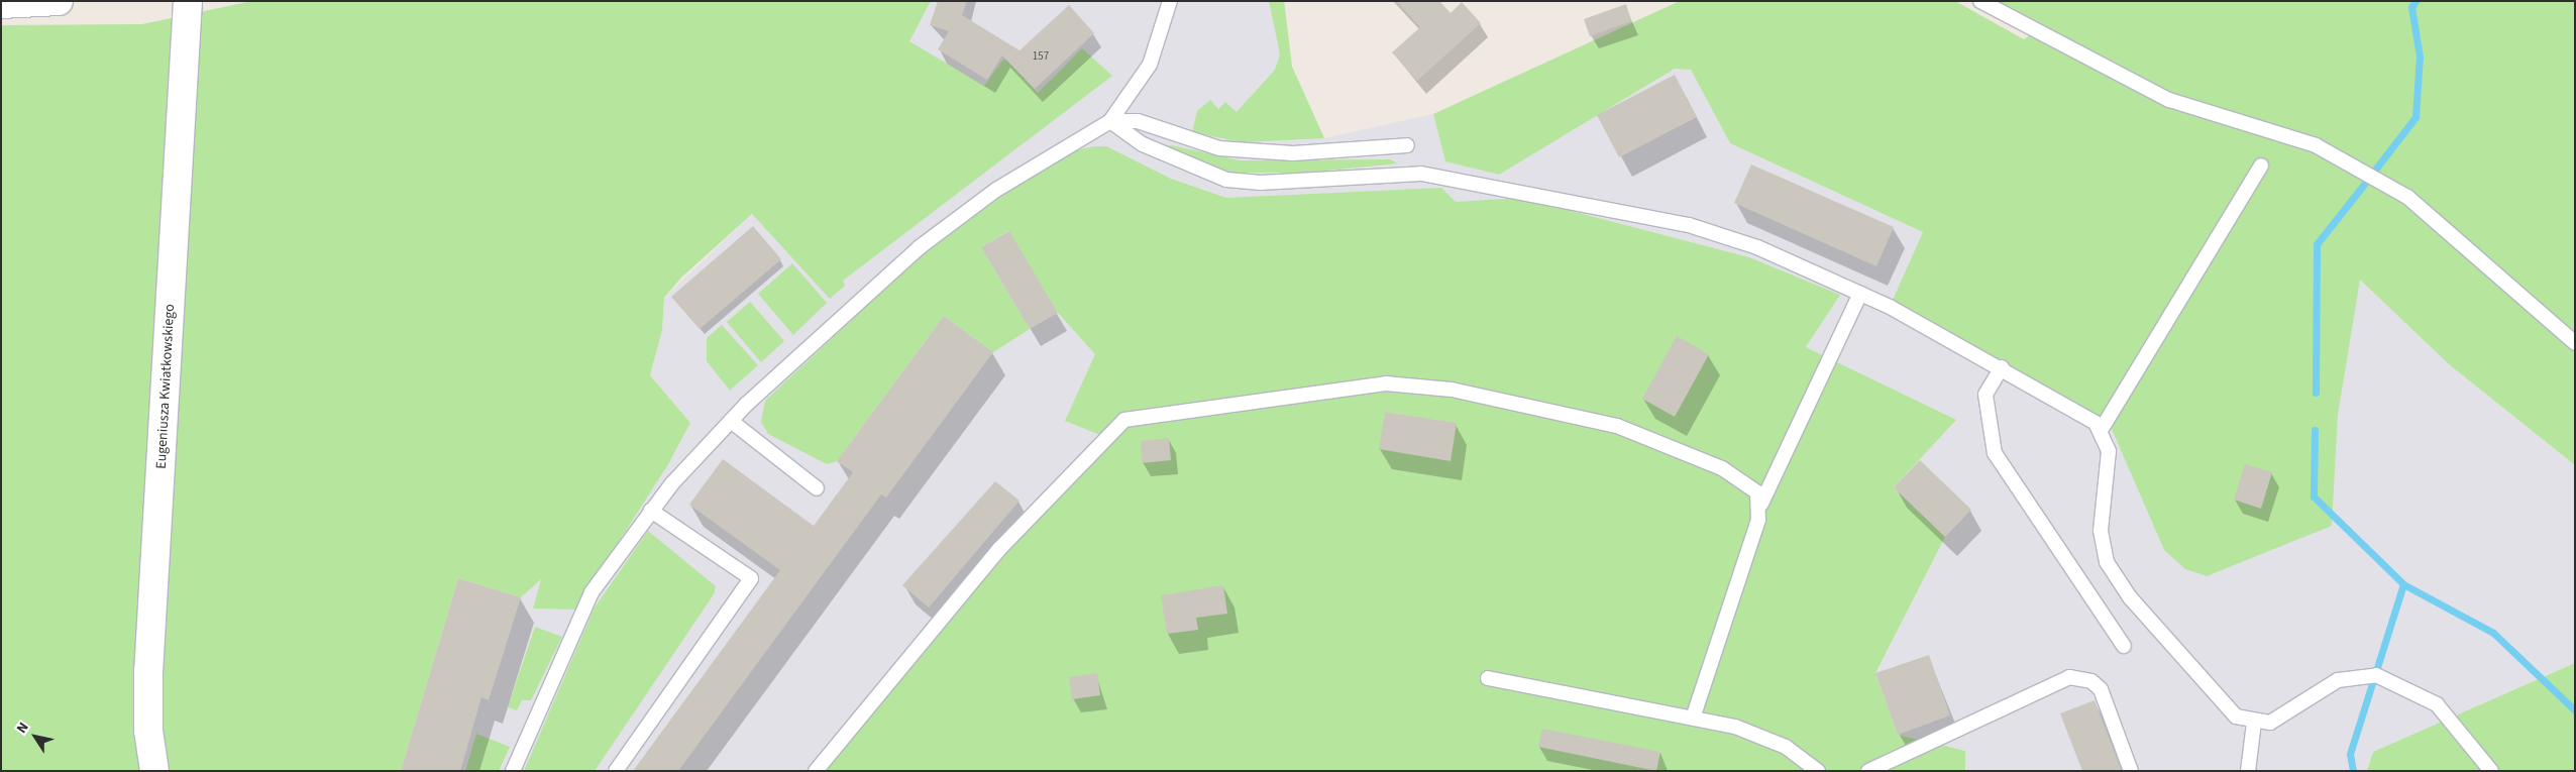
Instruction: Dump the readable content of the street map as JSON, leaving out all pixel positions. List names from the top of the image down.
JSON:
{
  "streets": {
    "street": ["Eugeniusza Kwiatkowskiego"]
  },
  "house_numbers": ["157"],
  "north": "top left"
}
